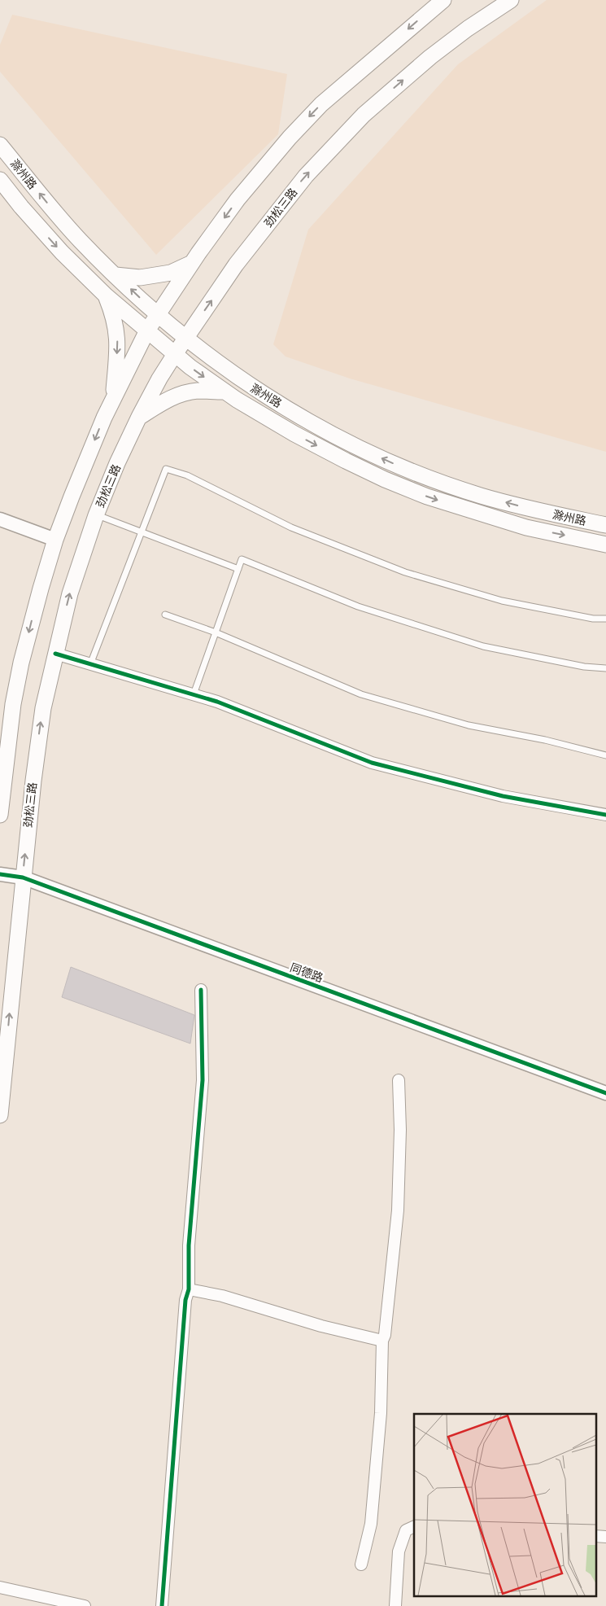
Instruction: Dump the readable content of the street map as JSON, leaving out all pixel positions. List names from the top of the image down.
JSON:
{
  "streets": {
    "main road": ["滁州路", "劲松三路"],
    "street": ["同德路"]
  },
  "crossings": [
    ["滁州路", "劲松三路"],
    ["劲松三路", "同德路"]
  ]
}
